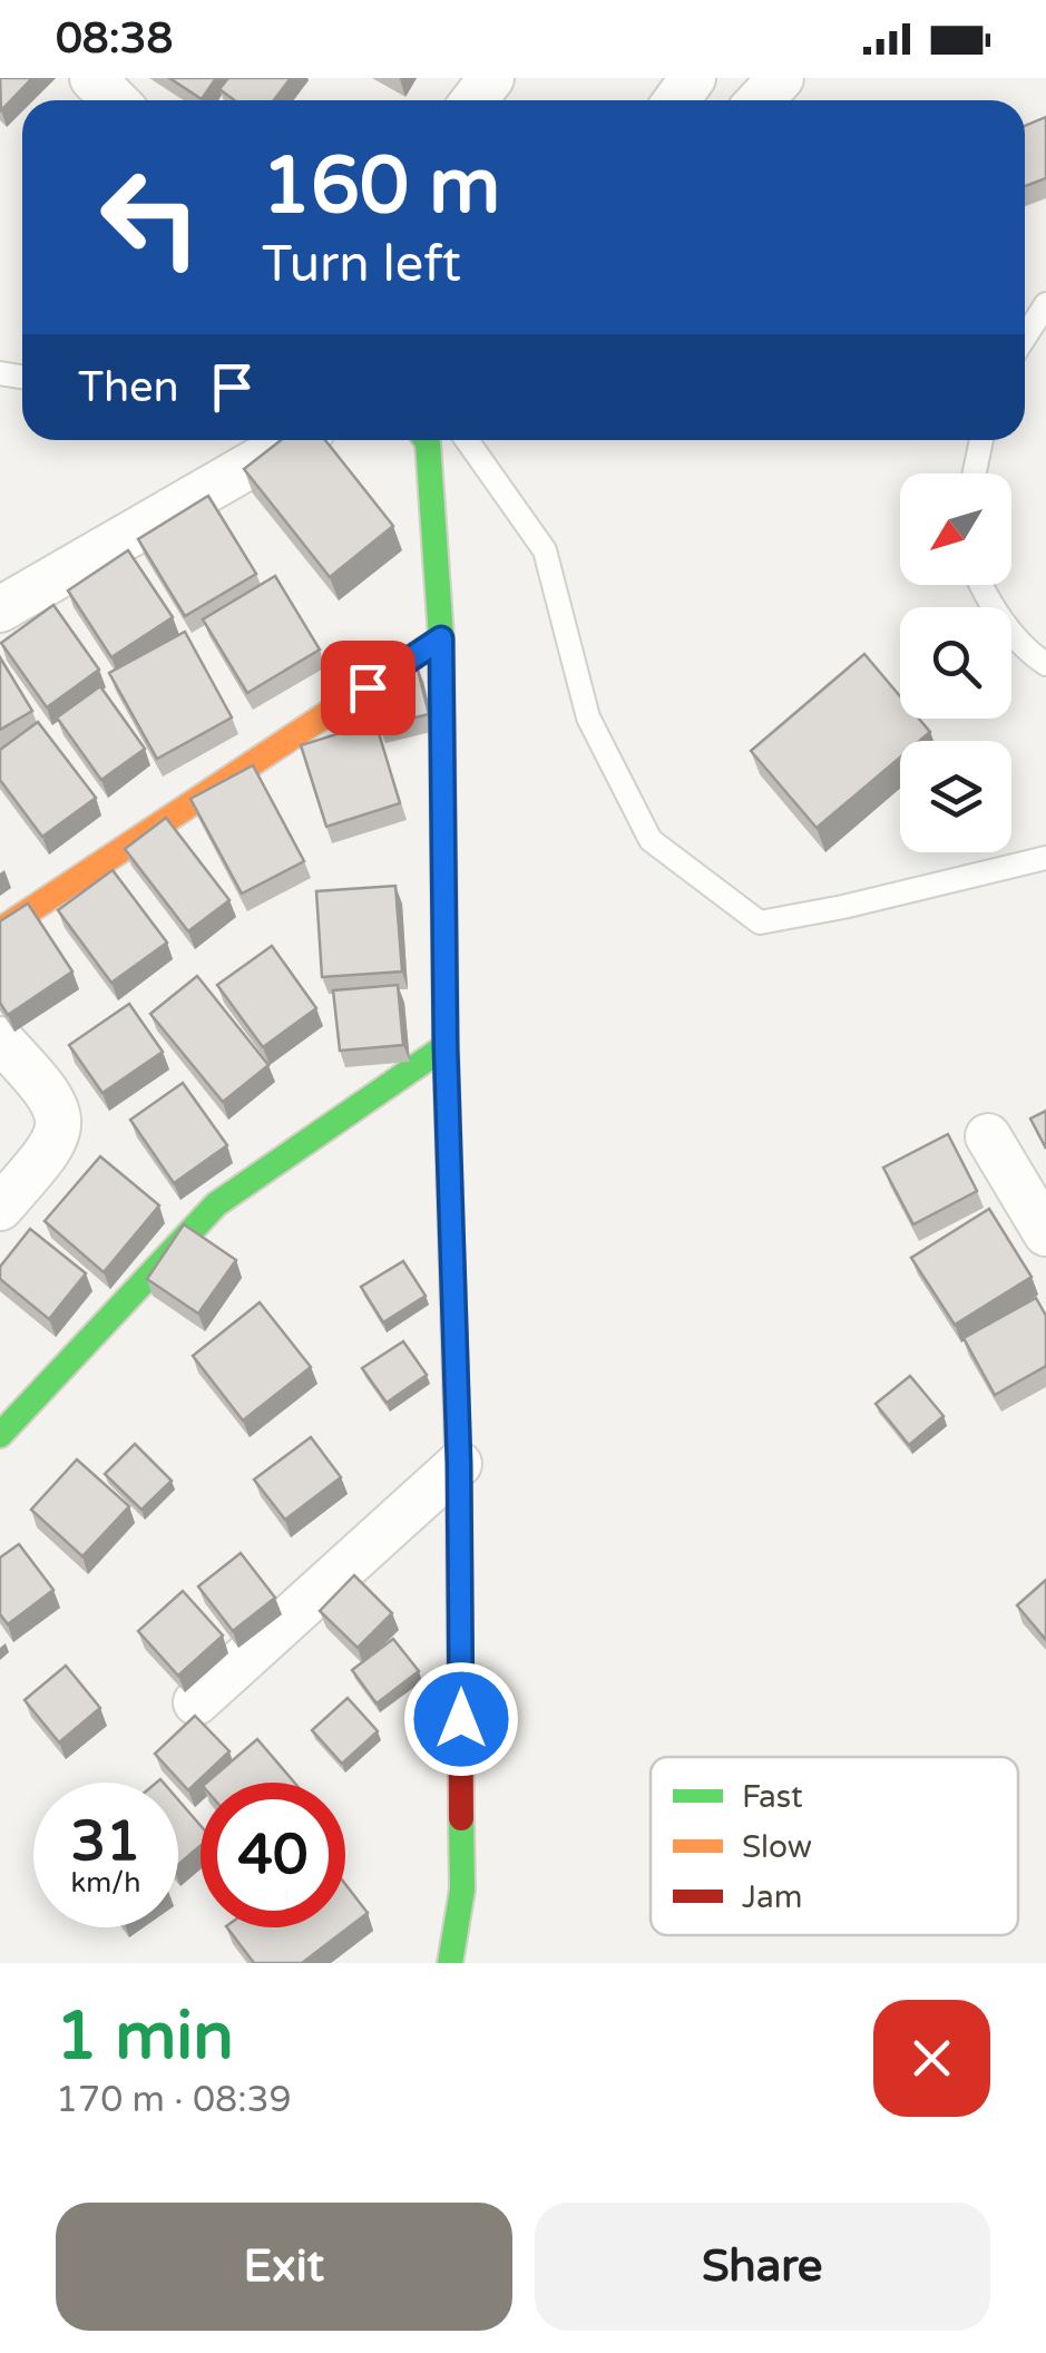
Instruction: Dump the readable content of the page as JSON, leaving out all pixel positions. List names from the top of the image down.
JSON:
{
  "legend": ["Fast", "Slow", "Jam"],
  "north": "bottom left",
  "page": {
    "status": "08:38",
    "turn": ["160 m", "Turn left"],
    "then": "Then",
    "speed": "31 km/h",
    "limit": "40",
    "heading": ["1 min", "170 m · 08:39"],
    "buttons": ["Exit", "Share"]
  }
}
